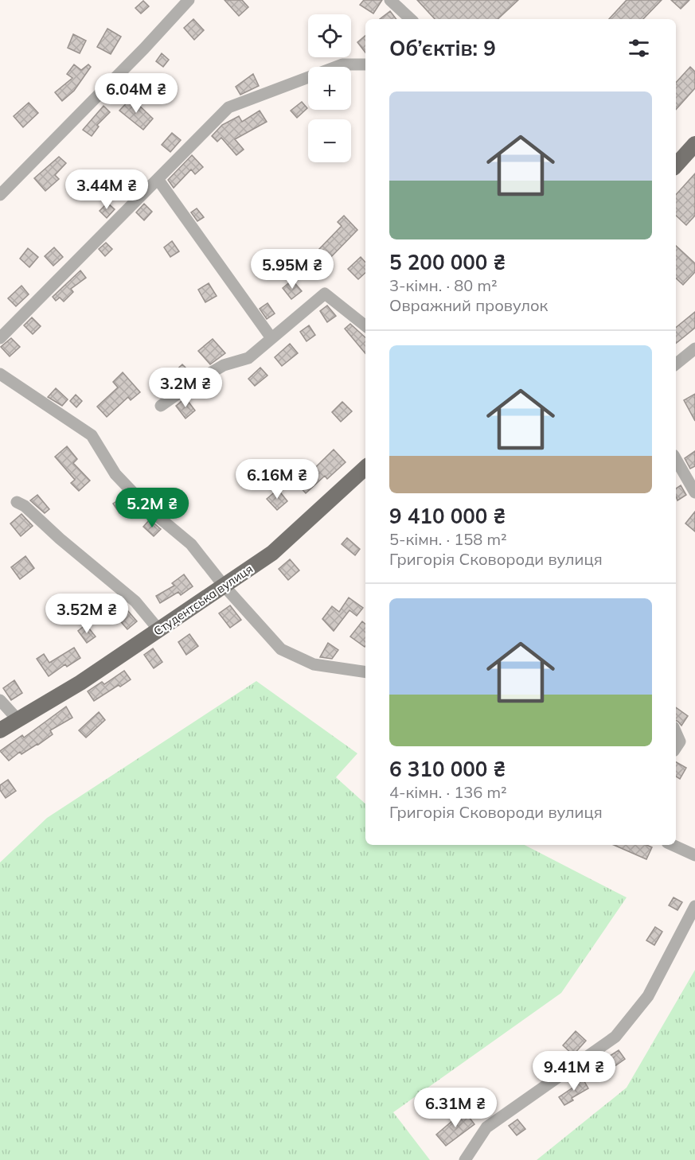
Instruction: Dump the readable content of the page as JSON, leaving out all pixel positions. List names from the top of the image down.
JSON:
{
  "streets": {
    "main road": ["Студентська вулиця"]
  },
  "page": {
    "map_buttons": ["+", "−"],
    "heading": "Об’єктів: 9",
    "price": [
      "6.04M ₴",
      "3.44M ₴",
      "5.95M ₴",
      "3.2M ₴",
      "6.16M ₴",
      "5.2M ₴",
      "3.52M ₴",
      "9.41M ₴",
      "6.31M ₴"
    ],
    "list": [
      {
        "name": "5 200 000 ₴",
        "note": "3-кімн. · 80 m² · Овражний провулок"
      },
      {
        "name": "9 410 000 ₴",
        "note": "5-кімн. · 158 m² · Григорія Сковороди вулиця"
      },
      {
        "name": "6 310 000 ₴",
        "note": "4-кімн. · 136 m² · Григорія Сковороди вулиця"
      }
    ]
  }
}
